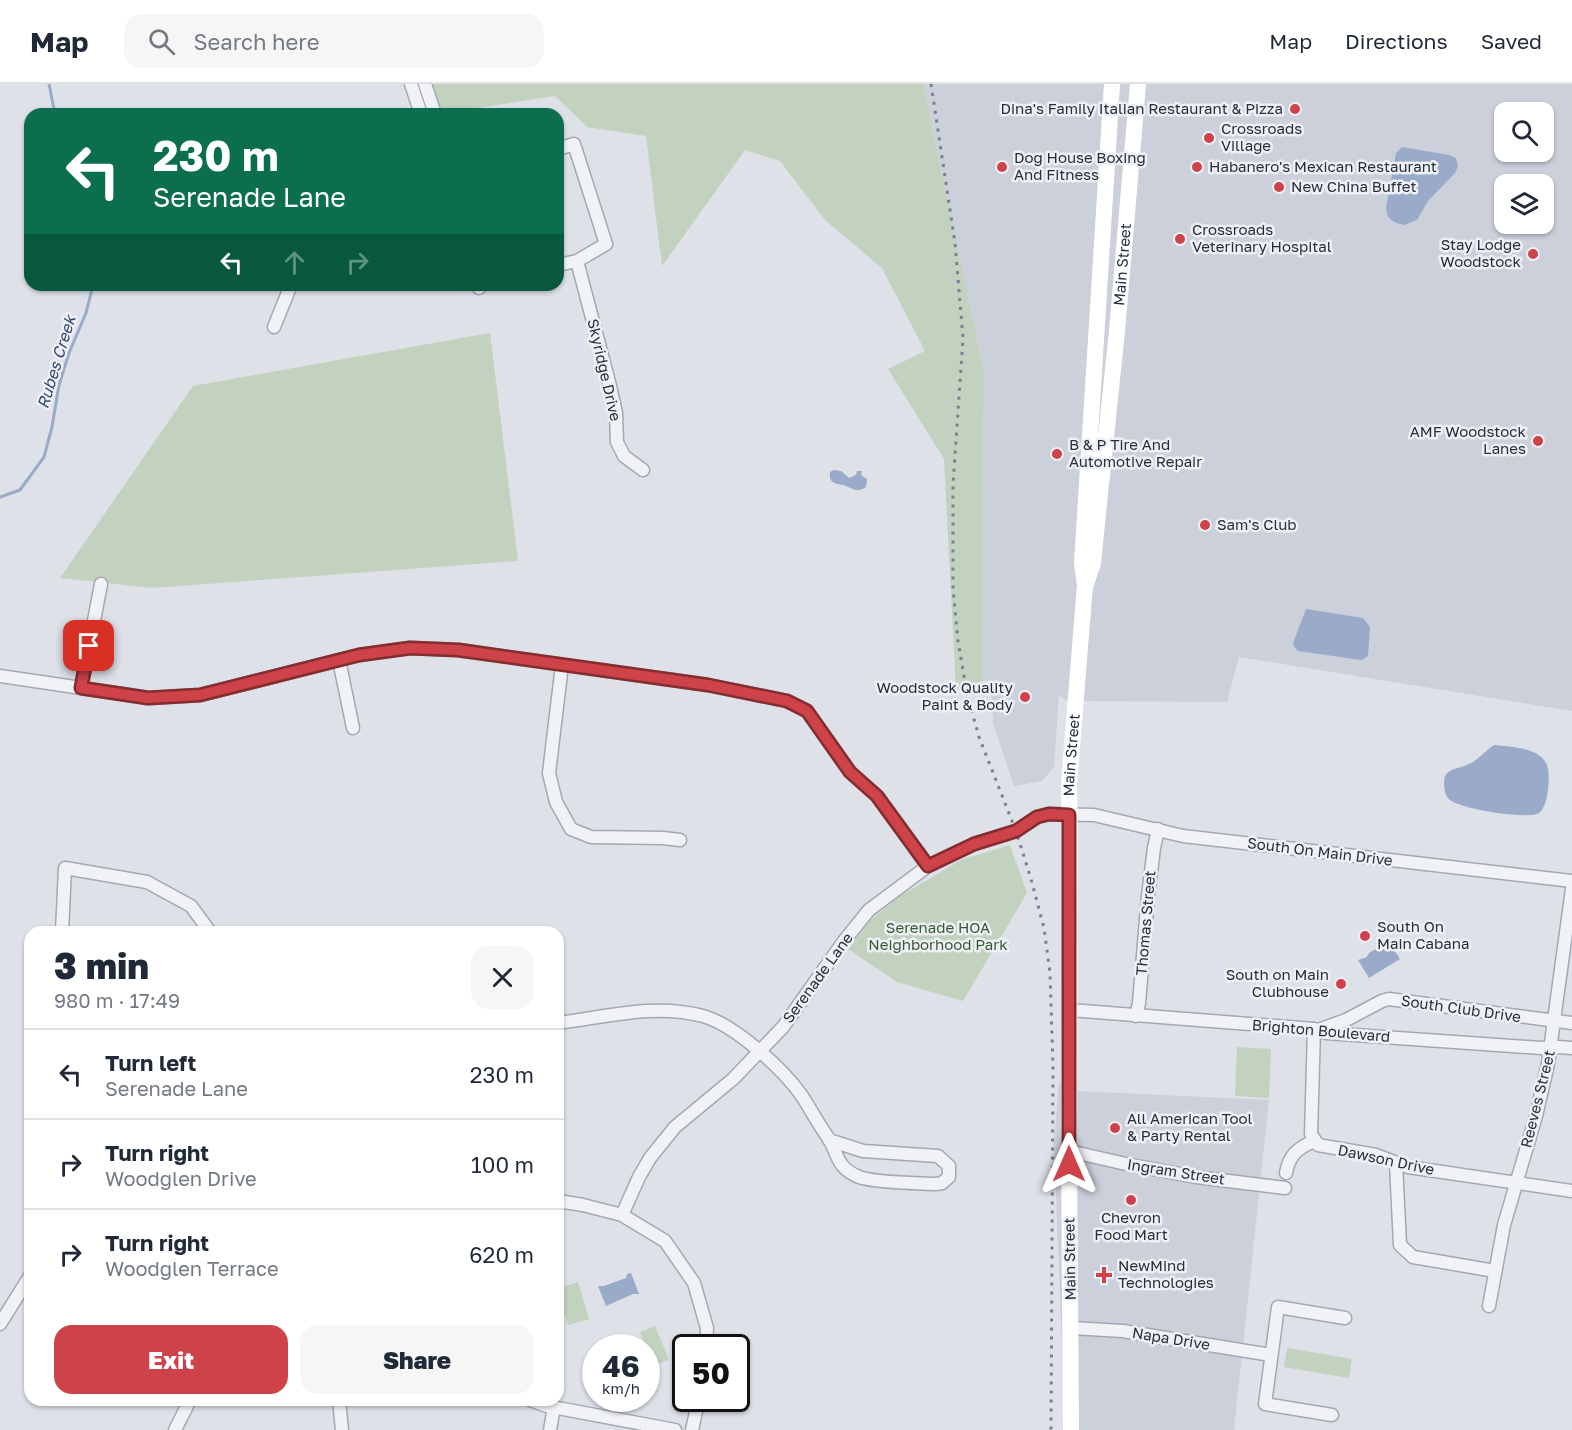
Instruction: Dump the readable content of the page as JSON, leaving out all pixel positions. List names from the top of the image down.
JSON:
{
  "streets": {
    "main road": ["Main Street"],
    "street": [
      "Skyridge Drive",
      "South On Main Drive",
      "Thomas Street",
      "Serenade Lane",
      "South Club Drive",
      "Brighton Boulevard",
      "Reeves Street",
      "Dawson Drive",
      "Ingram Street",
      "Napa Drive"
    ]
  },
  "crossings": [
    ["Main Street", "South On Main Drive"],
    ["Main Street", "Serenade Lane"],
    ["Main Street", "Brighton Boulevard"],
    ["Main Street", "Ingram Street"],
    ["Main Street", "Napa Drive"],
    ["South On Main Drive", "Thomas Street"],
    ["South On Main Drive", "Serenade Lane"],
    ["Thomas Street", "Brighton Boulevard"],
    ["South Club Drive", "Brighton Boulevard"],
    ["South Club Drive", "Reeves Street"],
    ["Brighton Boulevard", "Reeves Street"],
    ["Reeves Street", "Dawson Drive"]
  ],
  "water": ["Rubes Creek"],
  "parks": ["Serenade HOA Neighborhood Park"],
  "places": {
    "other": [
      "Dina's Family Italian Restaurant & Pizza",
      "Crossroads Village",
      "Dog House Boxing And Fitness",
      "Habanero's Mexican Restaurant",
      "New China Buffet",
      "Crossroads Veterinary Hospital",
      "Stay Lodge Woodstock",
      "AMF Woodstock Lanes",
      "B & P Tire And Automotive Repair",
      "Sam's Club",
      "Woodstock Quality Paint & Body",
      "South On Main Cabana",
      "South on Main Clubhouse",
      "All American Tool & Party Rental",
      "Chevron Food Mart"
    ],
    "health": ["NewMind Technologies"]
  },
  "page": {
    "header": "Map",
    "search": "Search here",
    "nav": ["Map", "Directions", "Saved"],
    "turn": ["230 m", "Serenade Lane"],
    "heading": ["3 min", "980 m · 17:49"],
    "list": [
      {
        "name": "Turn left",
        "note": "Serenade Lane",
        "value": "230 m"
      },
      {
        "name": "Turn right",
        "note": "Woodglen Drive",
        "value": "100 m"
      },
      {
        "name": "Turn right",
        "note": "Woodglen Terrace",
        "value": "620 m"
      }
    ],
    "buttons": ["Exit", "Share"],
    "speed": "46 km/h",
    "limit": "50"
  }
}
